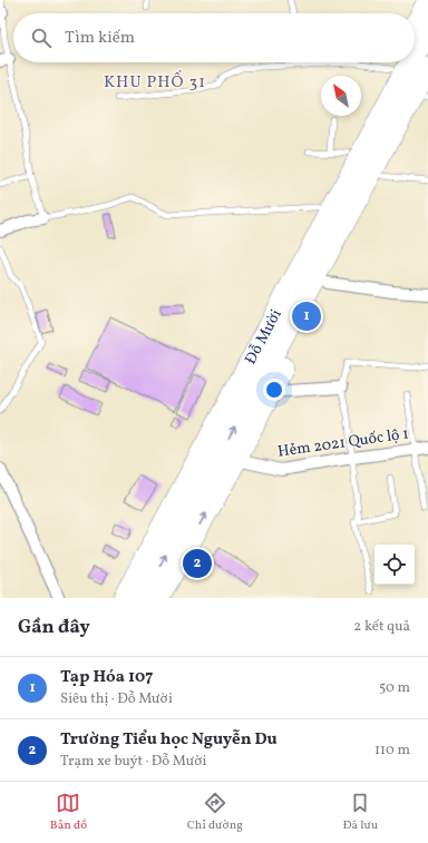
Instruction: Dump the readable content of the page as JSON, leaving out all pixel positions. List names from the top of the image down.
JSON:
{
  "streets": {
    "highway": ["Đỗ Mười"],
    "street": ["Hẻm 2021 Quốc lộ 1"]
  },
  "crossings": [
    ["Đỗ Mười", "Hẻm 2021 Quốc lộ 1"]
  ],
  "districts": ["KHU PHỐ 31"],
  "north": "top left",
  "page": {
    "search": "Tìm kiếm",
    "pins": ["1", "2"],
    "heading": ["Gần đây", "2 kết quả"],
    "list": [
      {
        "mark": "1",
        "name": "Tạp Hóa 107",
        "note": "Siêu thị · Đỗ Mười",
        "value": "50 m"
      },
      {
        "mark": "2",
        "name": "Trường Tiểu học Nguyễn Du",
        "note": "Trạm xe buýt · Đỗ Mười",
        "value": "110 m"
      }
    ],
    "nav": ["Bản đồ", "Chỉ đường", "Đã lưu"]
  }
}
